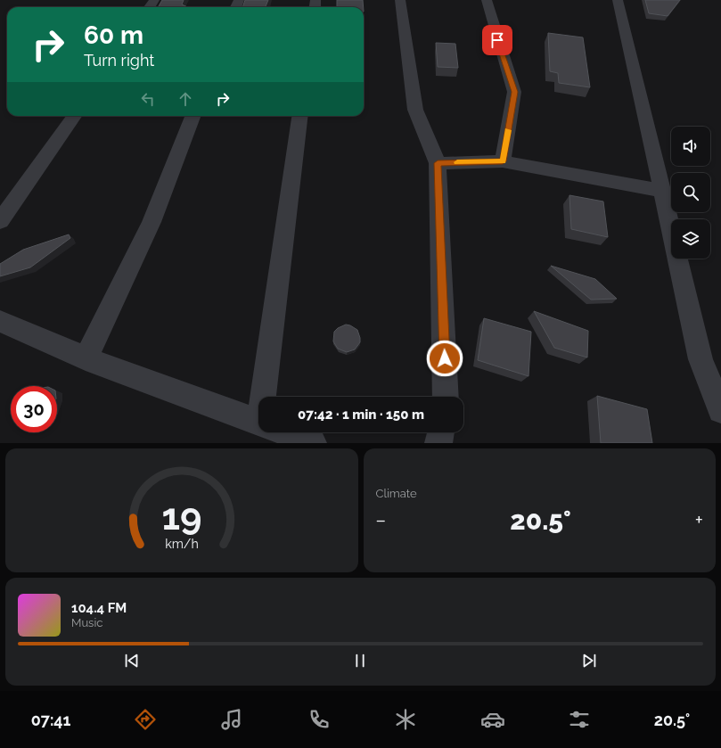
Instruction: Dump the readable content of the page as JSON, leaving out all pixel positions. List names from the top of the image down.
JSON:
{
  "page": {
    "turn": ["60 m", "Turn right"],
    "limit": "30",
    "trip": "07:42 · 1 min · 150 m",
    "tile": "Climate",
    "heat": ["−", "20.5°", "+"],
    "song": ["104.4 FM", "Music"],
    "tabs": ["07:41", "20.5°"],
    "gauge": ["19", "km/h"]
  }
}
